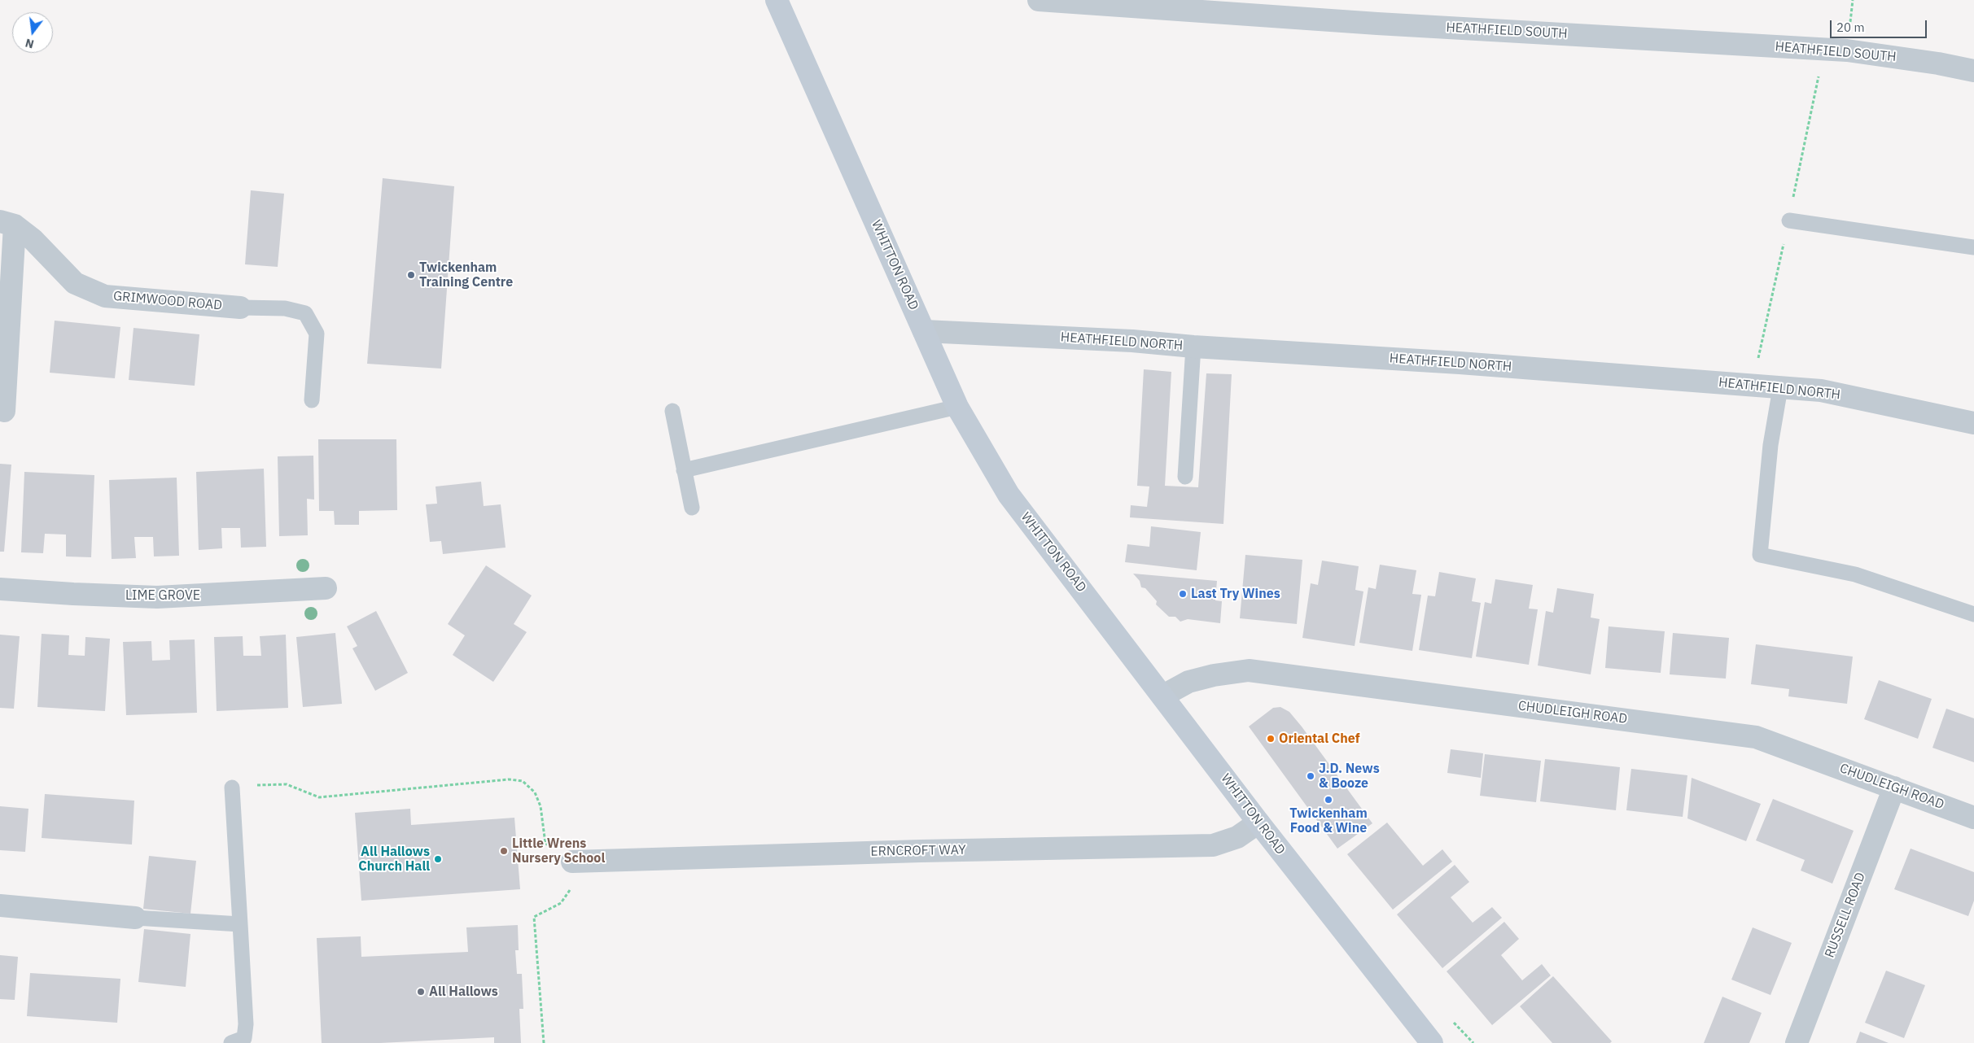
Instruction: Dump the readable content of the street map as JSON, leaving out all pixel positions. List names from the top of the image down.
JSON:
{
  "streets": {
    "main road": ["WHITTON ROAD"],
    "street": [
      "HEATHFIELD SOUTH",
      "GRIMWOOD ROAD",
      "HEATHFIELD NORTH",
      "LIME GROVE",
      "CHUDLEIGH ROAD",
      "ERNCROFT WAY",
      "RUSSELL ROAD"
    ]
  },
  "crossings": [
    ["WHITTON ROAD", "HEATHFIELD NORTH"],
    ["WHITTON ROAD", "CHUDLEIGH ROAD"],
    ["WHITTON ROAD", "ERNCROFT WAY"],
    ["CHUDLEIGH ROAD", "RUSSELL ROAD"]
  ],
  "places": [
    "Twickenham Training Centre",
    "Last Try Wines",
    "Oriental Chef",
    "J.D. News & Booze",
    "Twickenham Food & Wine",
    "Little Wrens Nursery School",
    "All Hallows Church Hall",
    "All Hallows"
  ],
  "scale_bar": "20 m",
  "north": "bottom"
}
